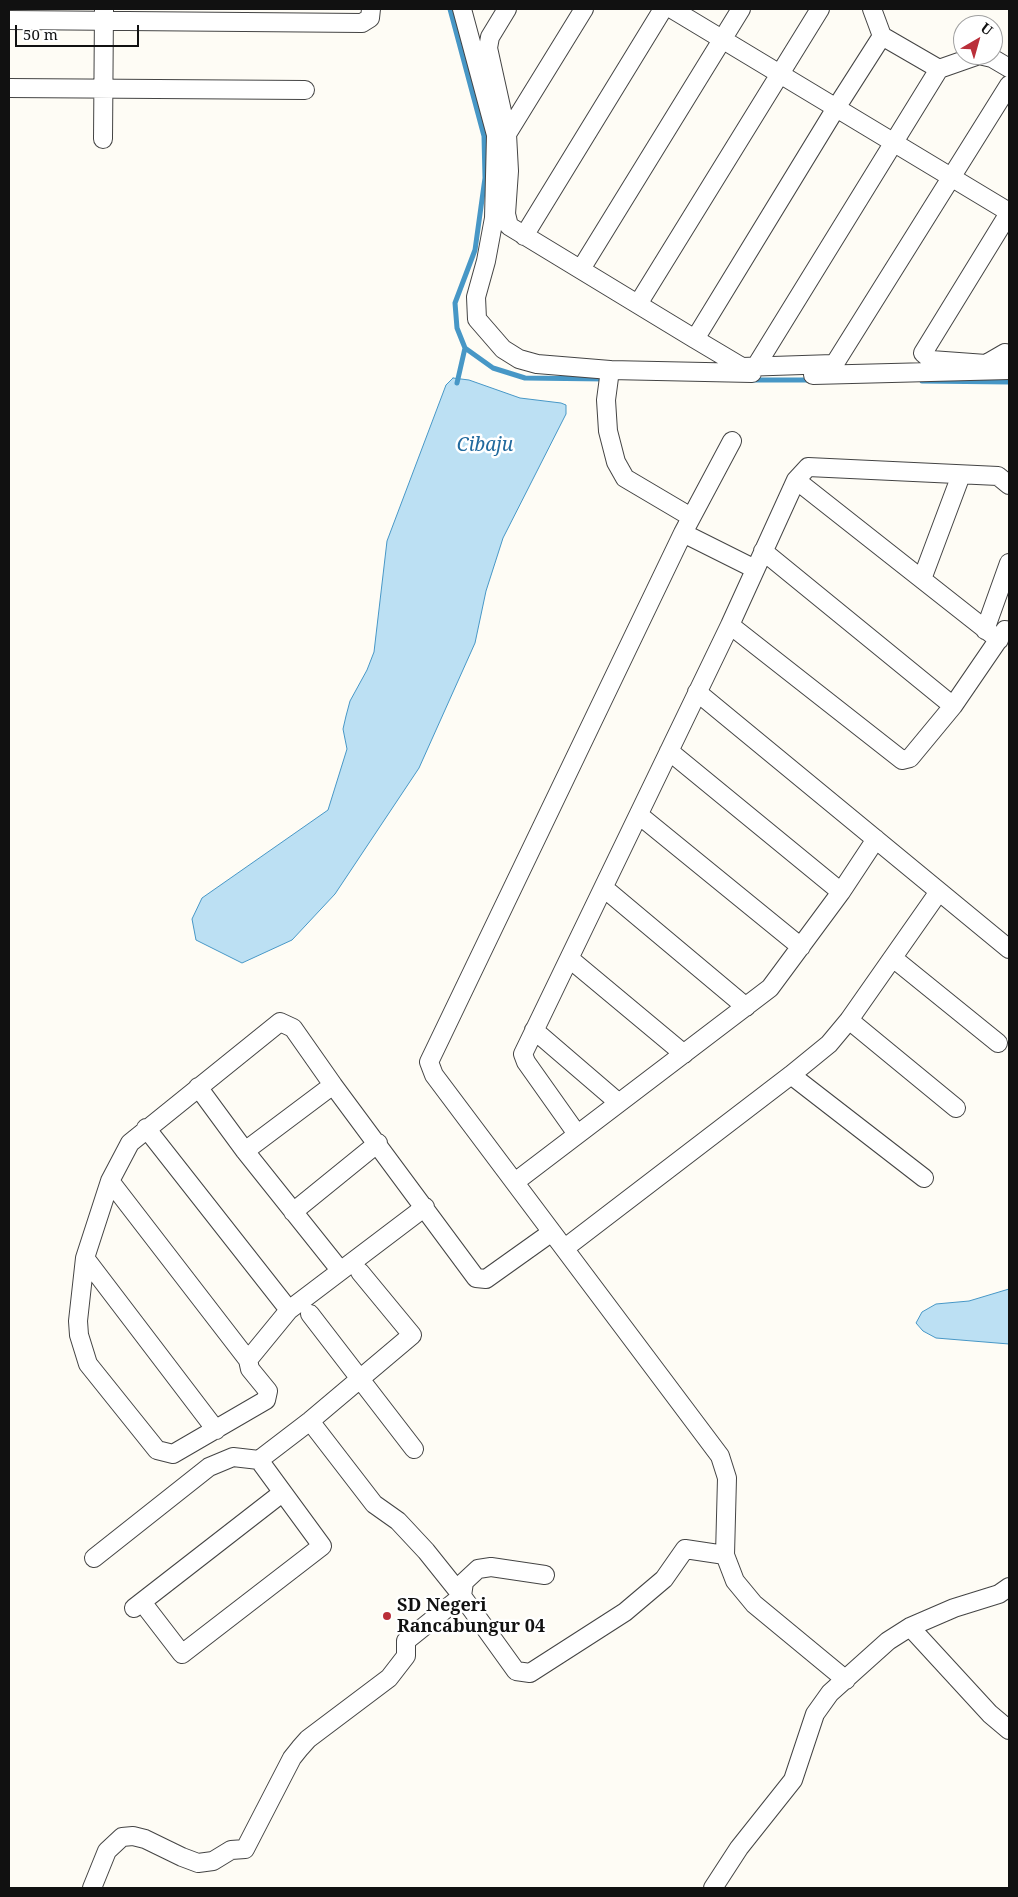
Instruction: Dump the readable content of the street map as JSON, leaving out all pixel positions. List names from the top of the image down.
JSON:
{
  "water": ["Cibaju"],
  "places": ["SD Negeri Rancabungur 04"],
  "scale_bar": "50 m",
  "north": "top right"
}
